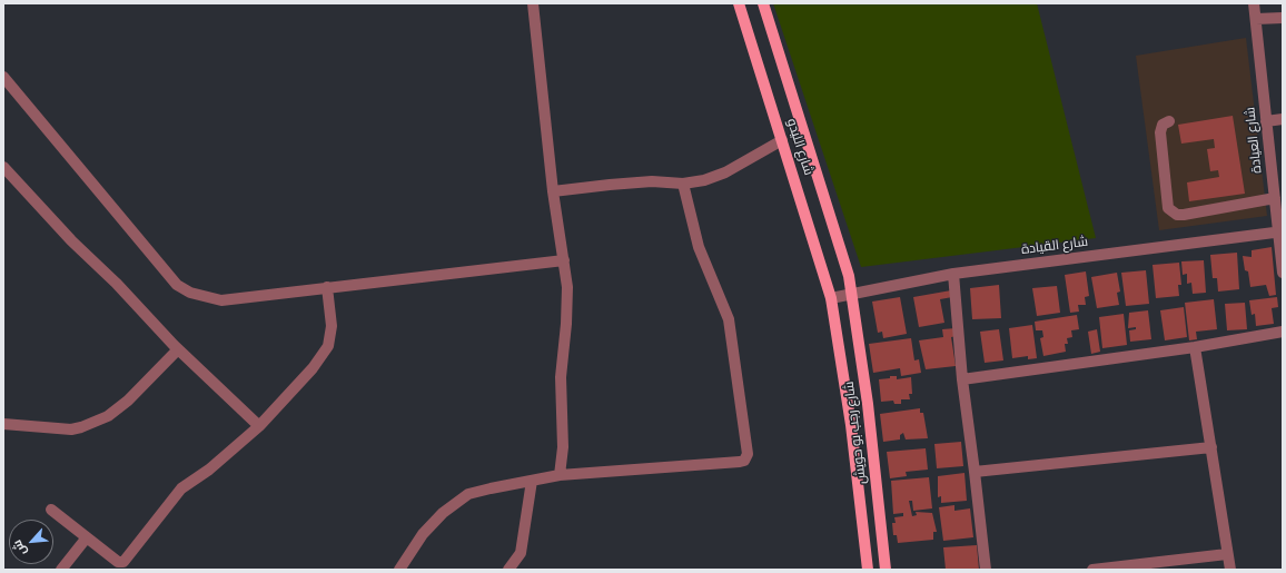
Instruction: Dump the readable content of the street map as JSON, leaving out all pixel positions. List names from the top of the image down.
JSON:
{
  "streets": {
    "main road": ["شارع الليدو", "شارع رجب بو حويش"],
    "street": ["شارع العيادة", "شارع القيادة"]
  },
  "crossings": [
    ["شارع العيادة", "شارع القيادة"],
    ["شارع الليدو", "شارع القيادة"],
    ["شارع الليدو", "شارع رجب بو حويش"],
    ["شارع القيادة", "شارع رجب بو حويش"]
  ],
  "north": "bottom left"
}
